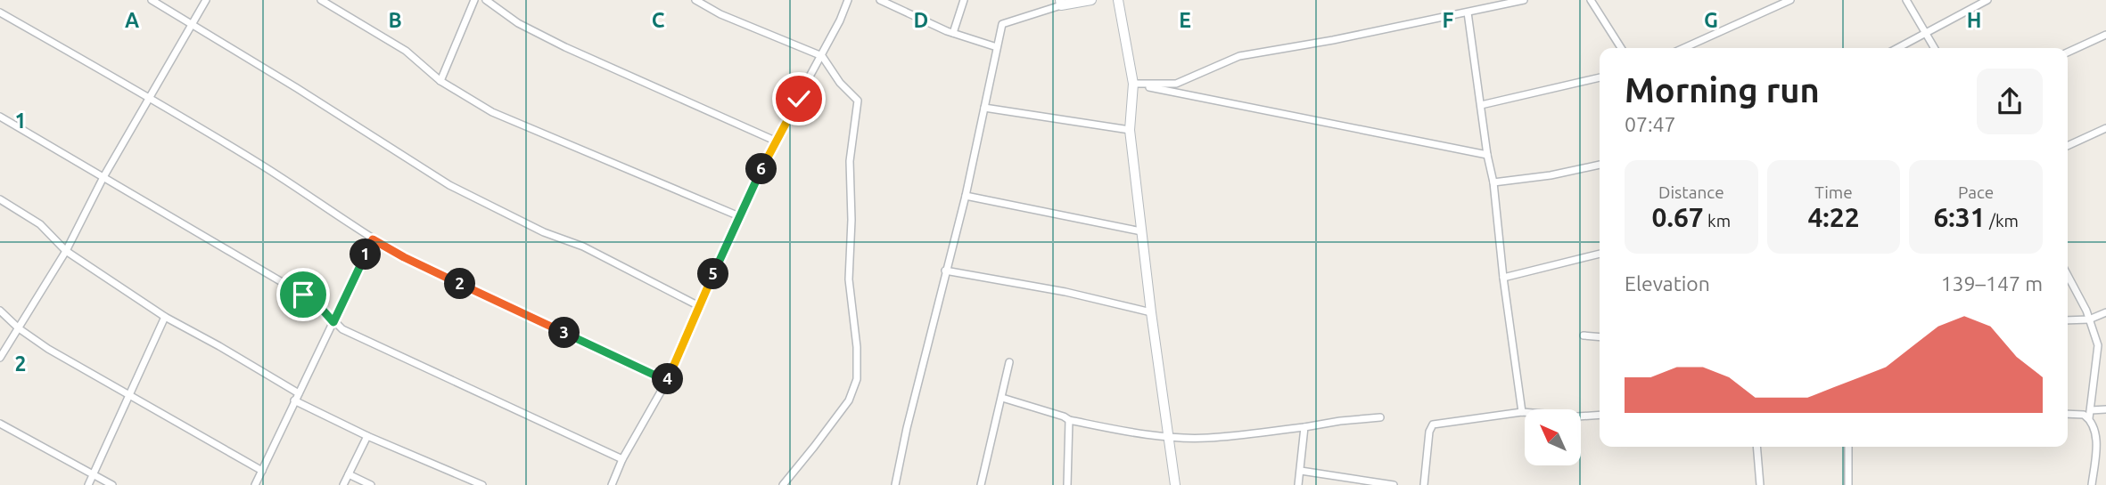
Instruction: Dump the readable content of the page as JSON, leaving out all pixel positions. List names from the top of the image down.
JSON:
{
  "north": "top left",
  "page": {
    "heading": ["Morning run", "07:47"],
    "pins": [
      "6",
      "1",
      "5",
      "2",
      "3",
      "4"
    ],
    "stats": [
      ["Distance", "0.67 km"],
      ["Time", "4:22"],
      ["Pace", "6:31 /km"]
    ],
    "chart": ["Elevation", "139–147 m"]
  },
  "grid": {
    "columns": [
      "A",
      "B",
      "C",
      "D",
      "E",
      "F",
      "G",
      "H"
    ],
    "rows": ["1", "2"]
  }
}
